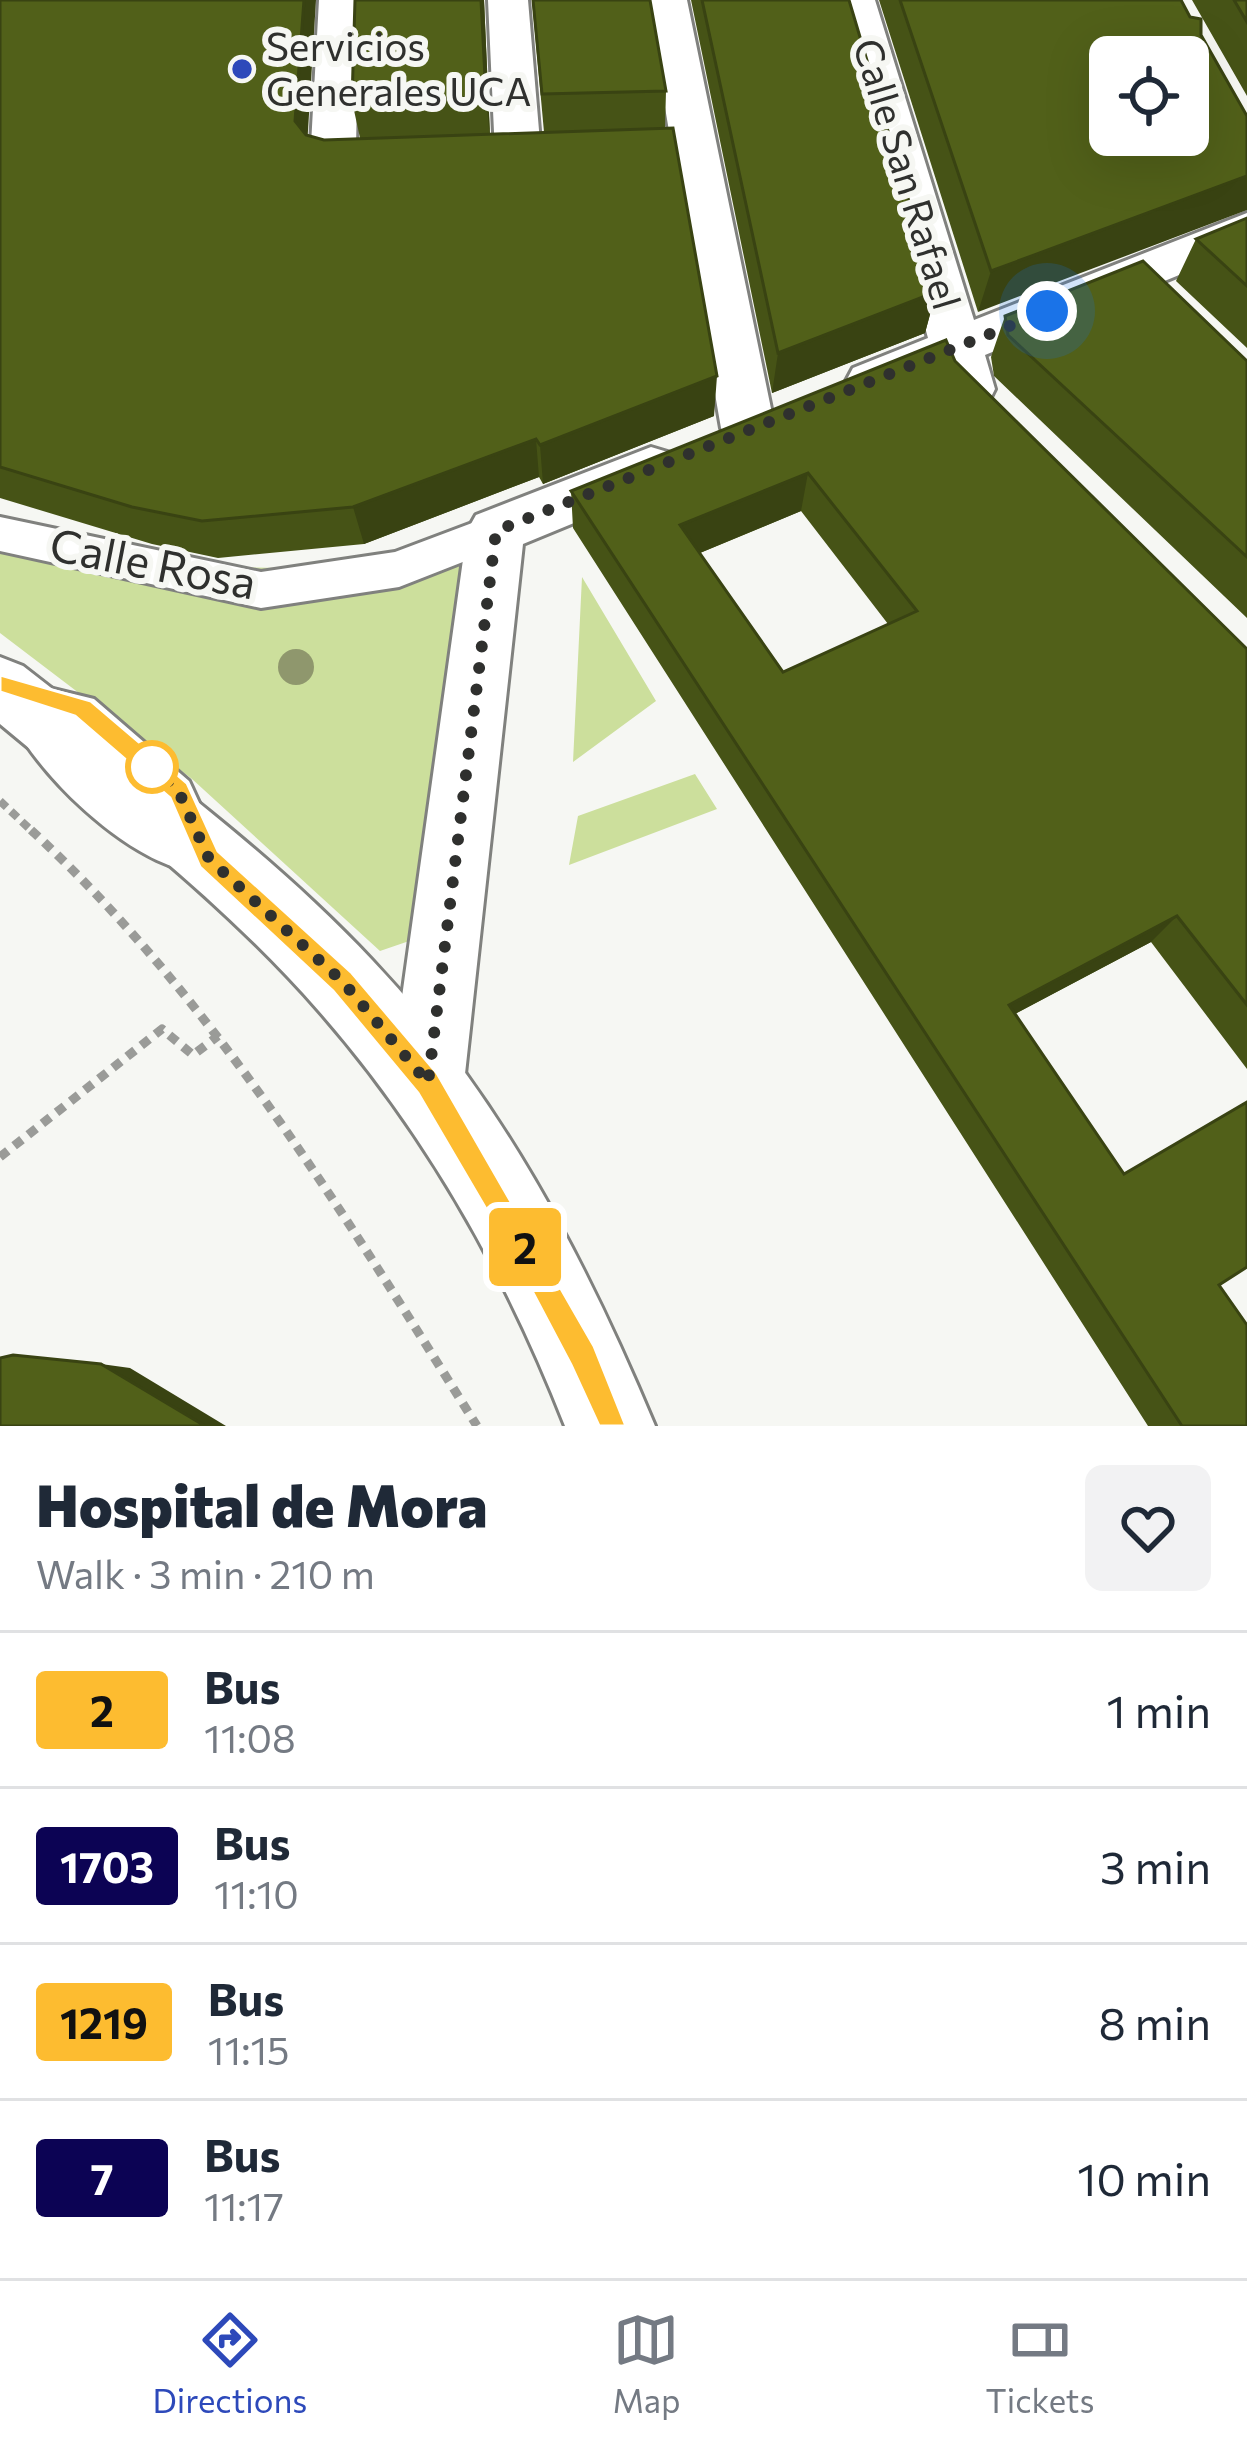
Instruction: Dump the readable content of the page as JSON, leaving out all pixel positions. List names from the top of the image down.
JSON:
{
  "streets": {
    "street": ["Calle San Rafael", "Calle Rosa"]
  },
  "crossings": [
    ["Calle San Rafael", "Calle Rosa"]
  ],
  "places": ["Servicios Generales UCA"],
  "lines": ["bus line 2"],
  "page": {
    "on_map": "2",
    "heading": ["Hospital de Mora", "Walk · 3 min · 210 m"],
    "list": [
      {
        "mark": "2",
        "name": "Bus",
        "note": "11:08",
        "value": "1 min"
      },
      {
        "mark": "1703",
        "name": "Bus",
        "note": "11:10",
        "value": "3 min"
      },
      {
        "mark": "1219",
        "name": "Bus",
        "note": "11:15",
        "value": "8 min"
      },
      {
        "mark": "7",
        "name": "Bus",
        "note": "11:17",
        "value": "10 min"
      }
    ],
    "tabs": ["Directions", "Map", "Tickets"]
  }
}
